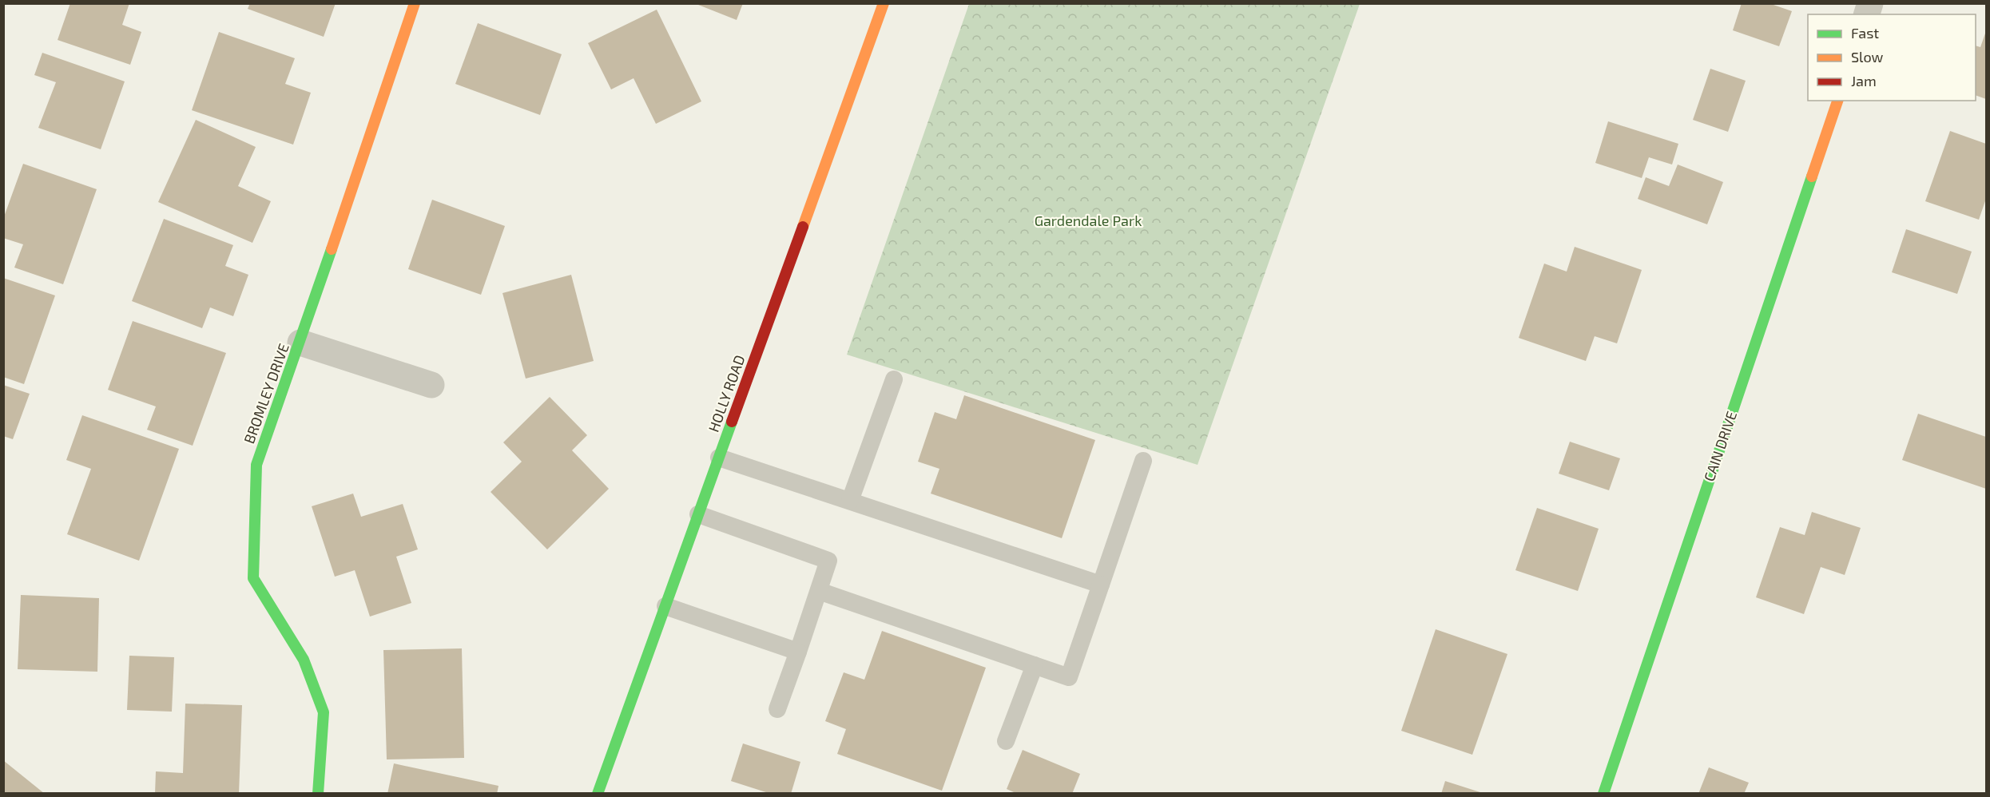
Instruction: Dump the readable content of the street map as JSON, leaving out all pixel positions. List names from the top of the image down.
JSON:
{
  "streets": {
    "street": ["BROMLEY DRIVE", "HOLLY ROAD", "CAIN DRIVE"]
  },
  "parks": ["Gardendale Park"],
  "legend": ["Fast", "Slow", "Jam"]
}
